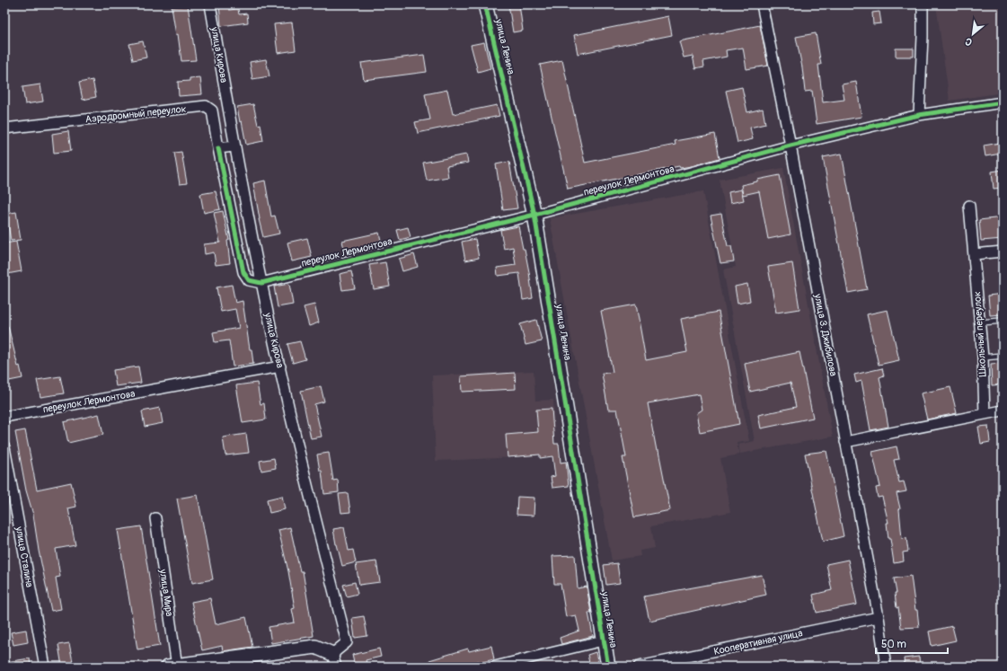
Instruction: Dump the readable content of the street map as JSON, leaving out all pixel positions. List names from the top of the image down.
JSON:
{
  "streets": {
    "street": [
      "улица Ленина",
      "улица Кирова",
      "Аэродромный переулок",
      "переулок Лермонтова",
      "Школьный переулок",
      "улица З. Джибилова",
      "улица Сталина",
      "улица Мира",
      "Кооперативная улица"
    ]
  },
  "crossings": [
    ["улица Ленина", "переулок Лермонтова"],
    ["улица Кирова", "Аэродромный переулок"],
    ["улица Кирова", "переулок Лермонтова"],
    ["Аэродромный переулок", "переулок Лермонтова"],
    ["переулок Лермонтова", "улица З. Джибилова"],
    ["улица З. Джибилова", "Кооперативная улица"]
  ],
  "scale_bar": "50 m",
  "north": "bottom left"
}
